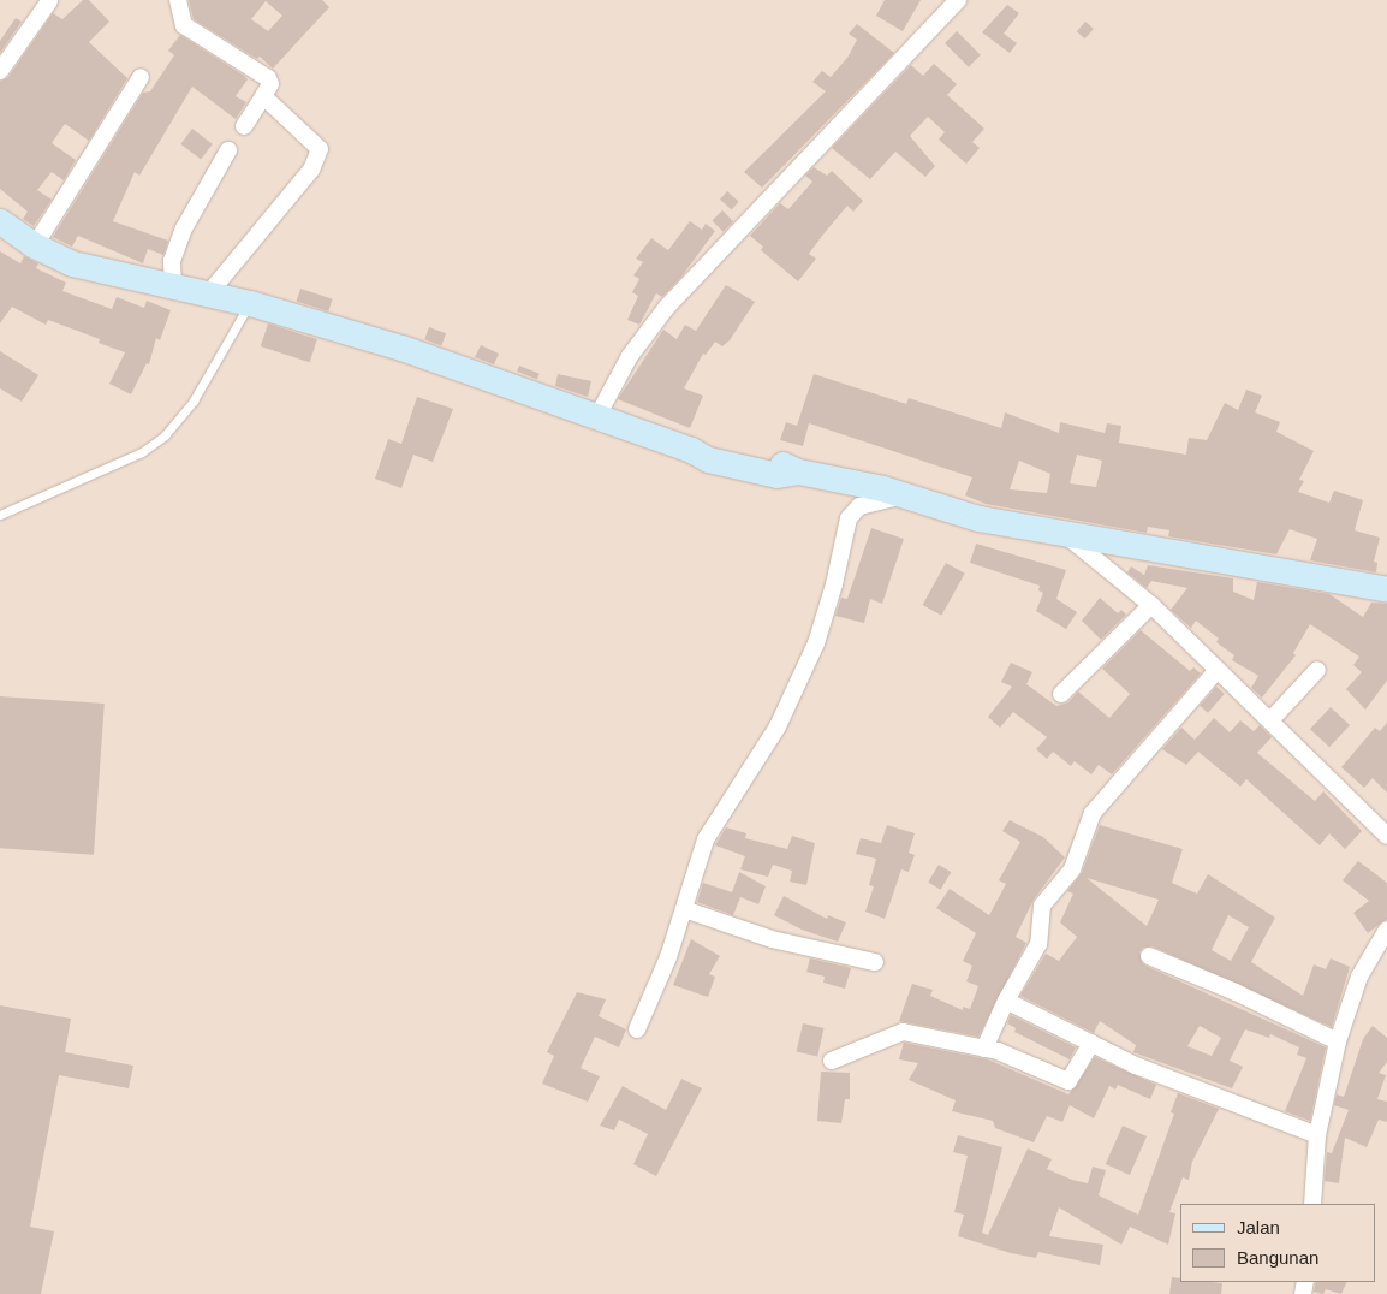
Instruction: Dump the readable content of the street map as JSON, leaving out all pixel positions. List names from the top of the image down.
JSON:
{
  "legend": ["Jalan", "Bangunan"]
}
